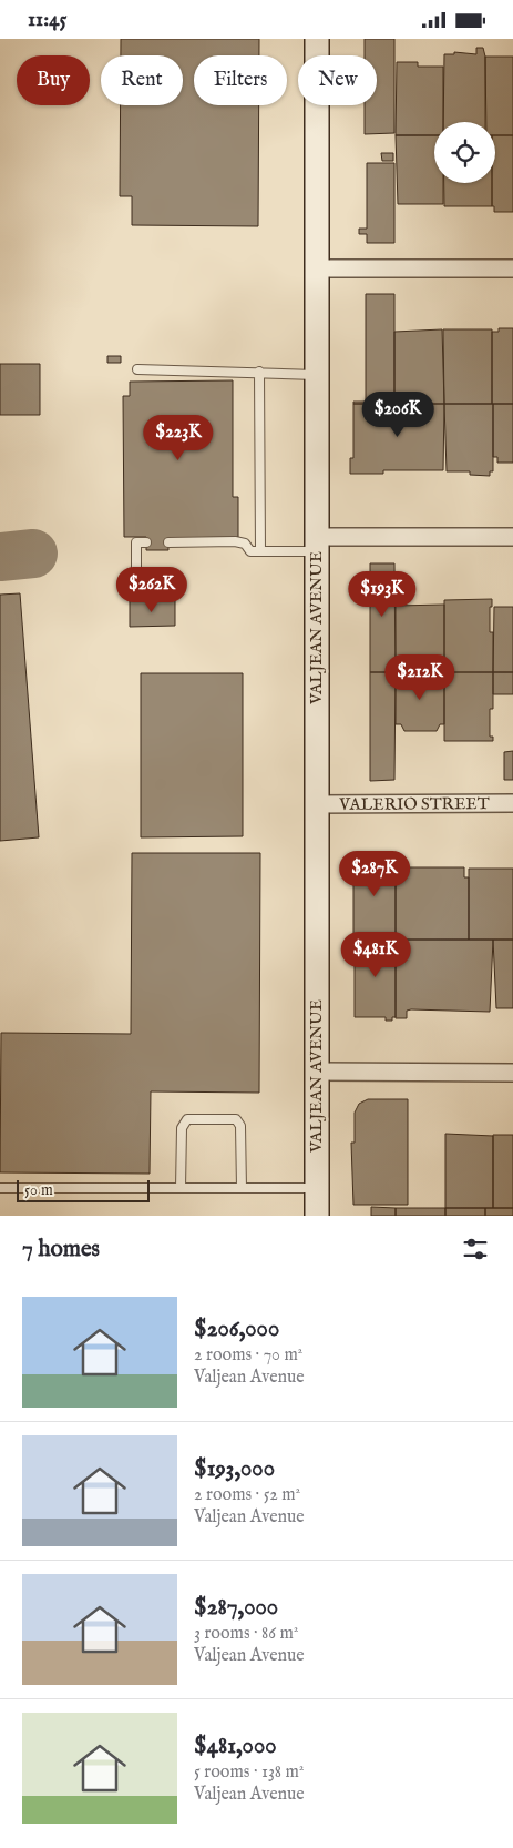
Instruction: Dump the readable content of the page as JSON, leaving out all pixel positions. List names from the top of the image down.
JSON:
{
  "streets": {
    "main road": ["VALJEAN AVENUE"],
    "street": ["VALERIO STREET"]
  },
  "crossings": [
    ["VALJEAN AVENUE", "VALERIO STREET"]
  ],
  "scale_bar": "50 m",
  "page": {
    "status": "11:45",
    "chip": [
      "Buy",
      "Rent",
      "Filters",
      "New"
    ],
    "price": [
      "$206K",
      "$223K",
      "$262K",
      "$193K",
      "$212K",
      "$287K",
      "$481K"
    ],
    "scale": "50 m",
    "heading": "7 homes",
    "list": [
      {
        "name": "$206,000",
        "note": "2 rooms · 70 m² · Valjean Avenue"
      },
      {
        "name": "$193,000",
        "note": "2 rooms · 52 m² · Valjean Avenue"
      },
      {
        "name": "$287,000",
        "note": "3 rooms · 86 m² · Valjean Avenue"
      },
      {
        "name": "$481,000",
        "note": "5 rooms · 138 m² · Valjean Avenue"
      }
    ]
  }
}
